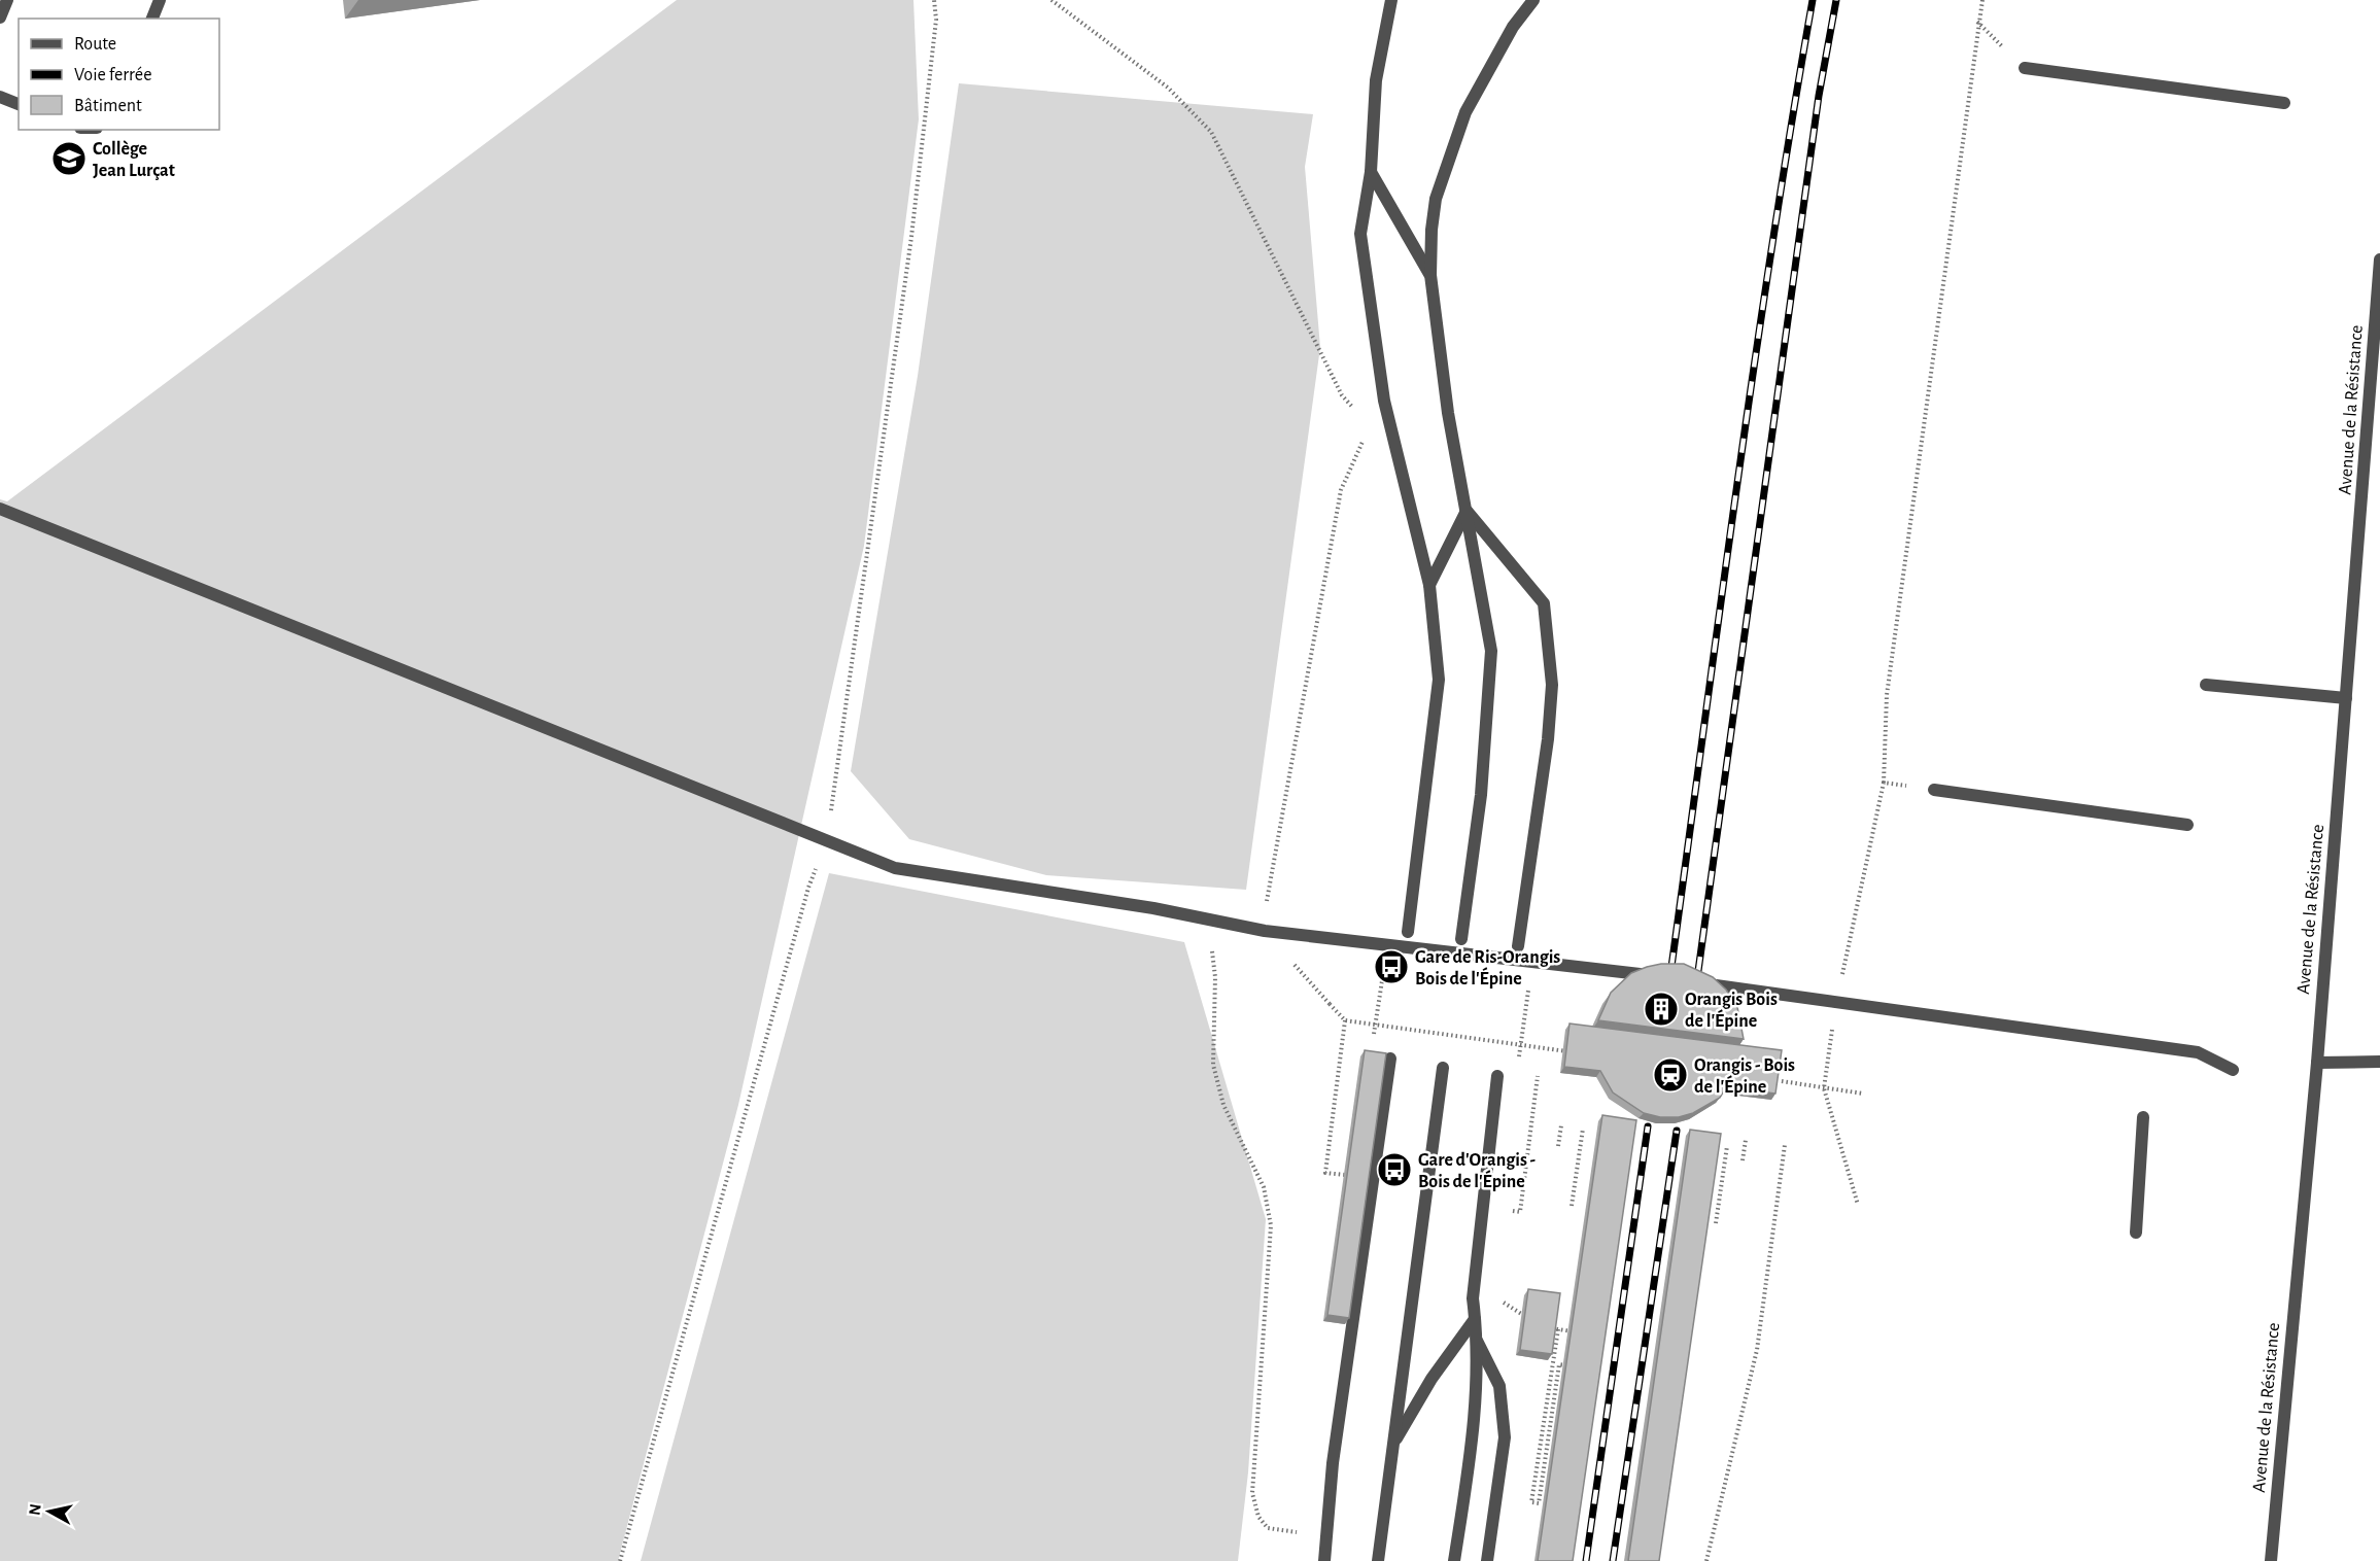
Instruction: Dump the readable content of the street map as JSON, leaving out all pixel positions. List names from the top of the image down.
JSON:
{
  "streets": {
    "street": ["Avenue de la Résistance"]
  },
  "places": {
    "school or university": ["Collège Jean Lurçat"],
    "bus stop": ["Gare de Ris-Orangis Bois de l'Épine", "Gare d'Orangis - Bois de l'Épine"],
    "building": ["Orangis Bois de l'Épine"],
    "station": ["Orangis - Bois de l'Épine"]
  },
  "legend": ["Route", "Voie ferrée", "Bâtiment"],
  "north": "left"
}
